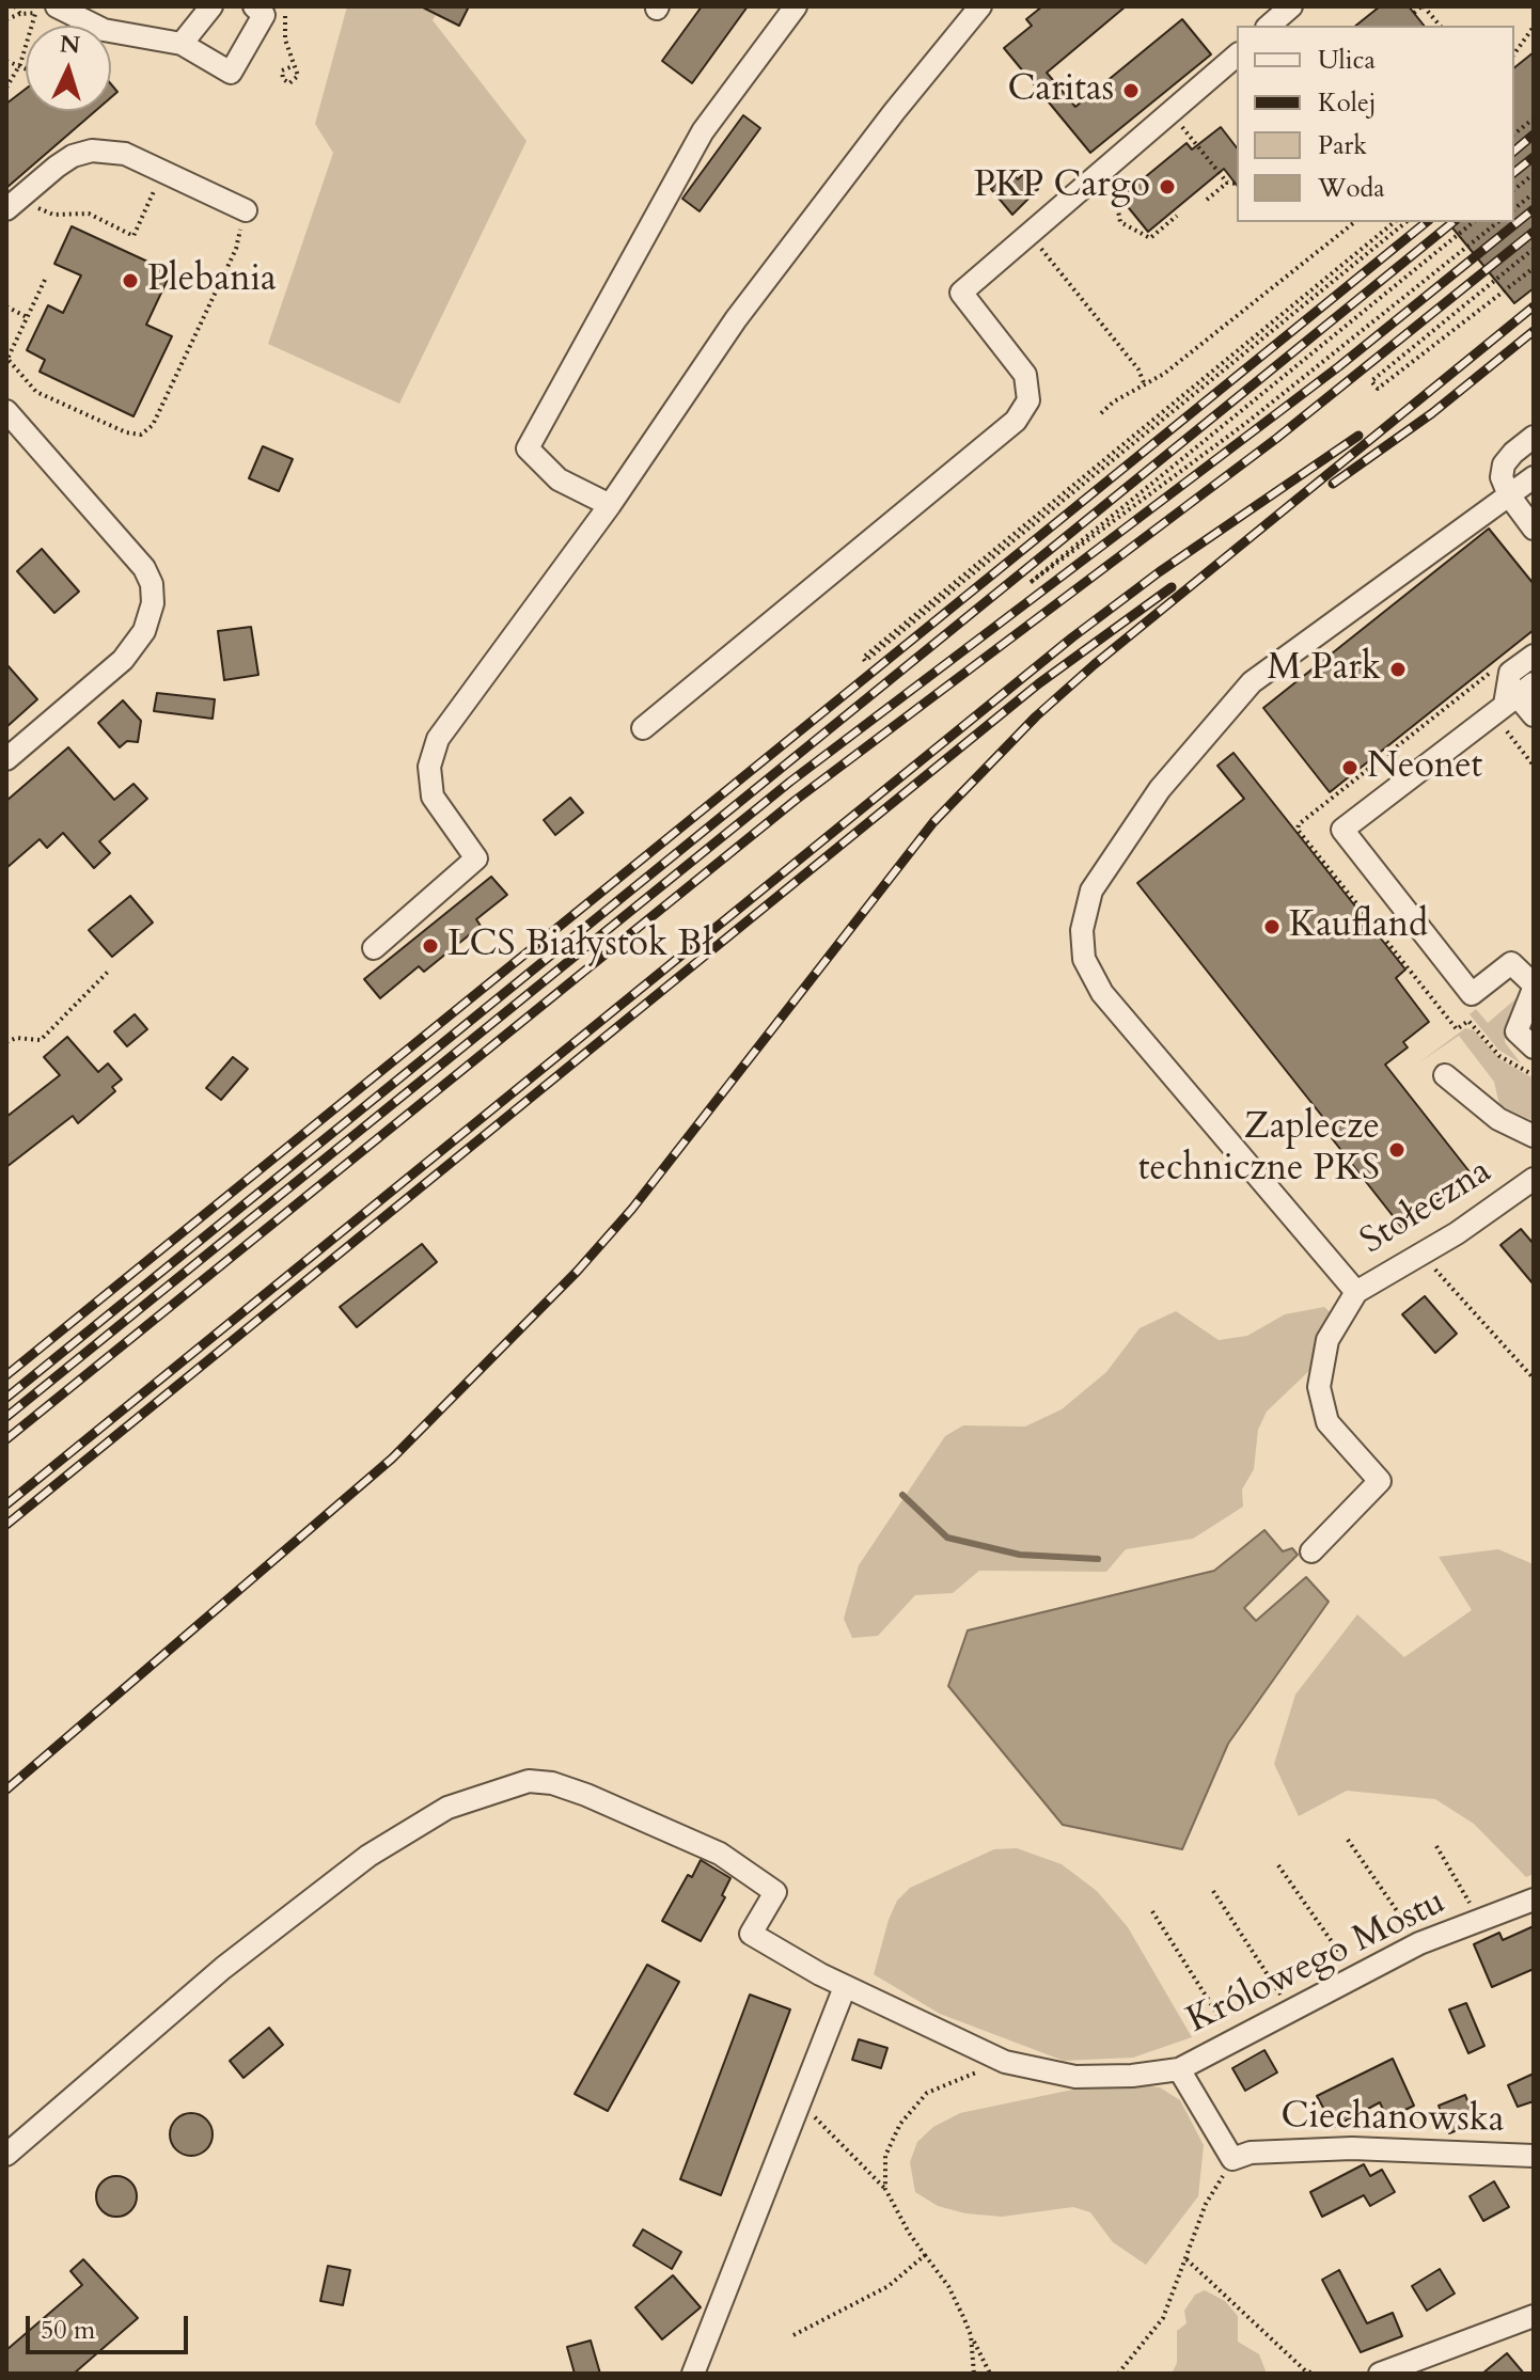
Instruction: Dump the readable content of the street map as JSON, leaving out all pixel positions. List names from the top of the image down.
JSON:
{
  "streets": {
    "street": ["Stołeczna", "Królowego Mostu", "Ciechanowska"]
  },
  "places": [
    "Caritas",
    "PKP Cargo",
    "Plebania",
    "M Park",
    "Neonet",
    "Kaufland",
    "LCS Białystok Bł",
    "Zaplecze techniczne PKS"
  ],
  "legend": [
    "Ulica",
    "Kolej",
    "Park",
    "Woda"
  ],
  "scale_bar": "50 m",
  "north": "top"
}
